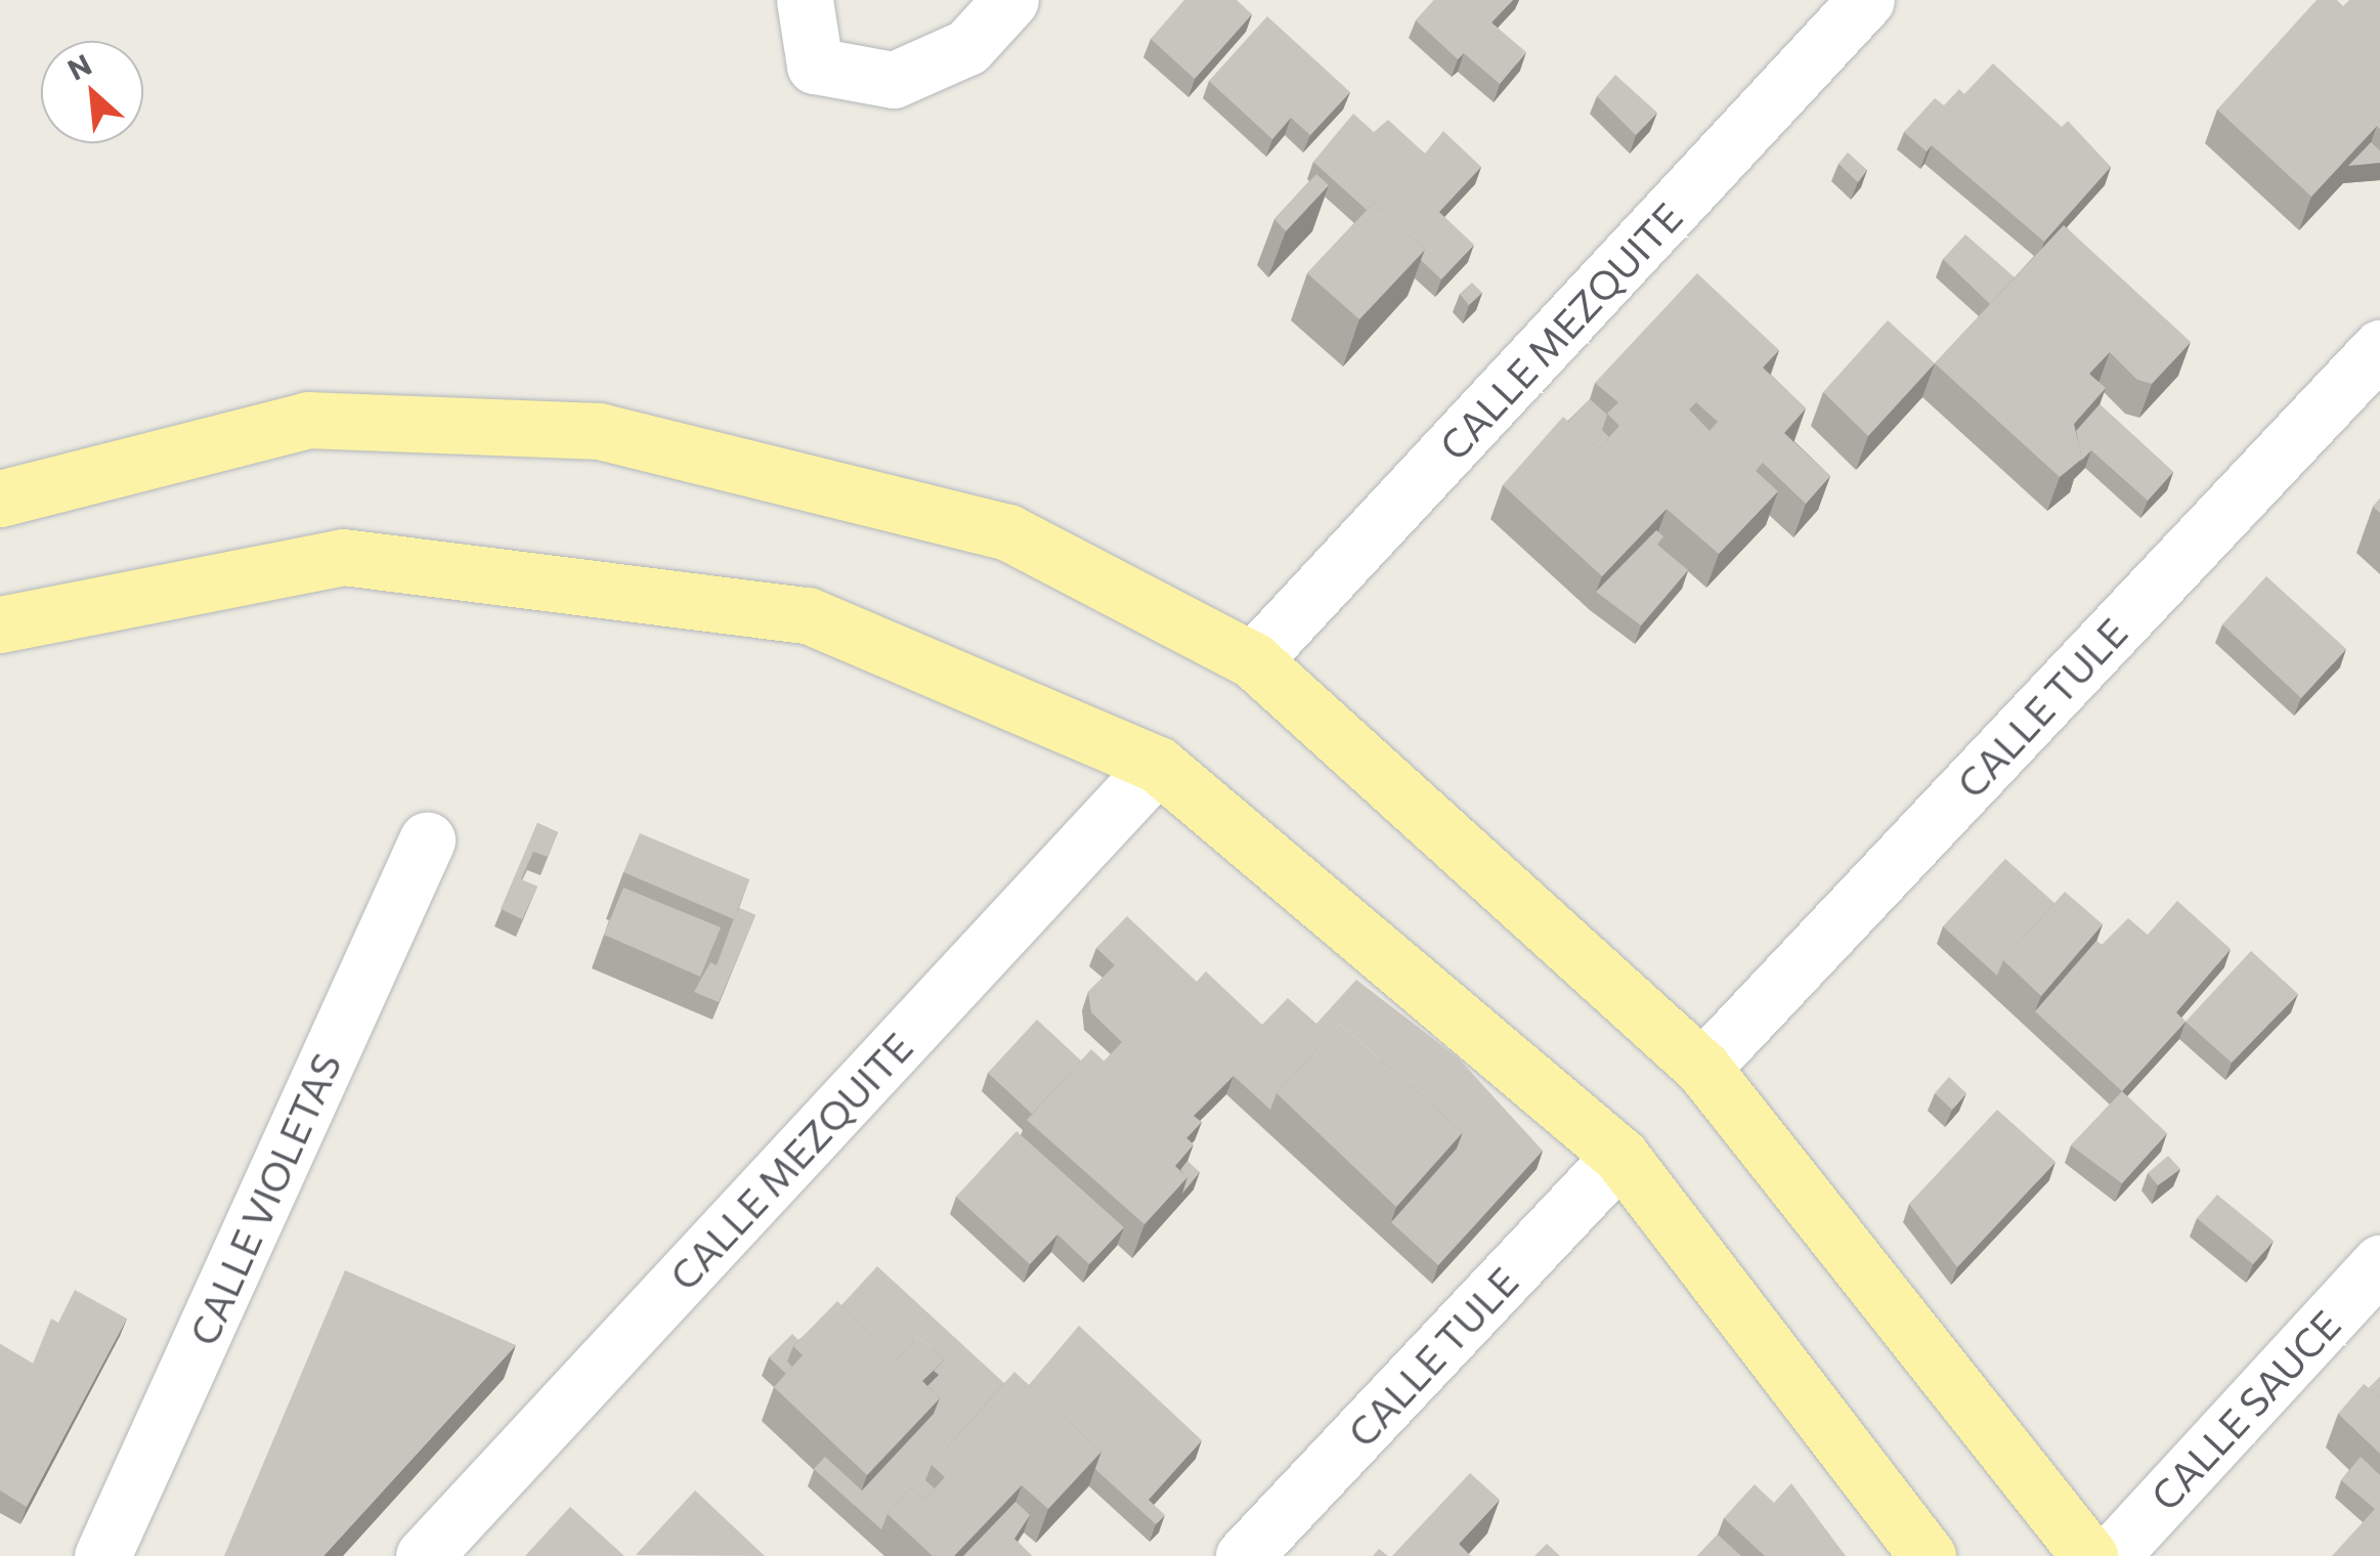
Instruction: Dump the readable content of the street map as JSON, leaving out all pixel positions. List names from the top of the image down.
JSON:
{
  "streets": {
    "street": [
      "CALLE MEZQUITE",
      "CALLE TULE",
      "CALLE VIOLETAS",
      "CALLE SAUCE"
    ]
  },
  "north": "top left"
}
